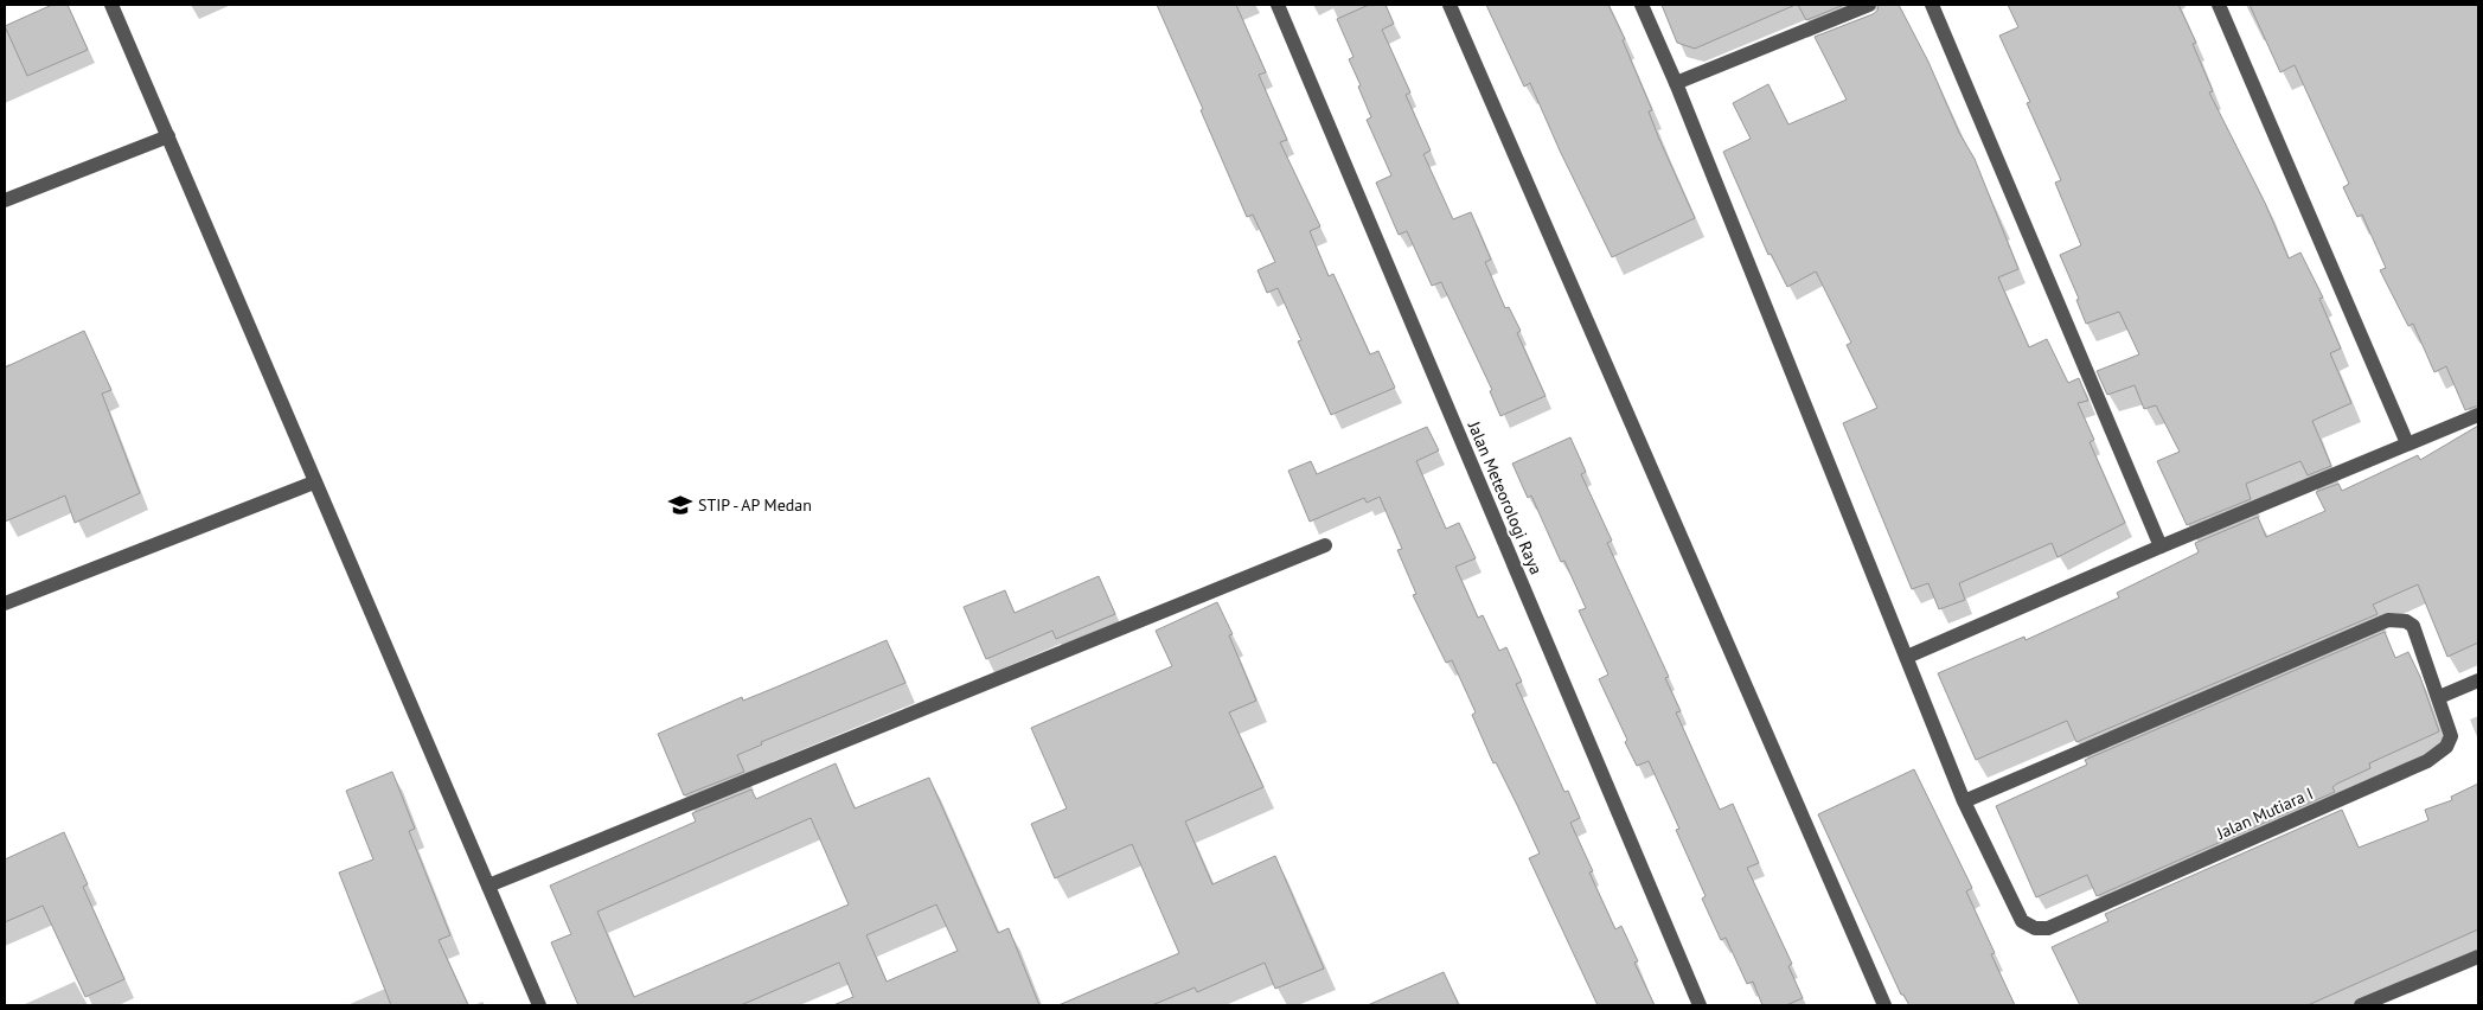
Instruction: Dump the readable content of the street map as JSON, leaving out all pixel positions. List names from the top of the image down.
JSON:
{
  "streets": {
    "street": ["Jalan Meteorologi Raya", "Jalan Mutiara I"]
  },
  "places": {
    "school or university": ["STIP - AP Medan"]
  }
}
